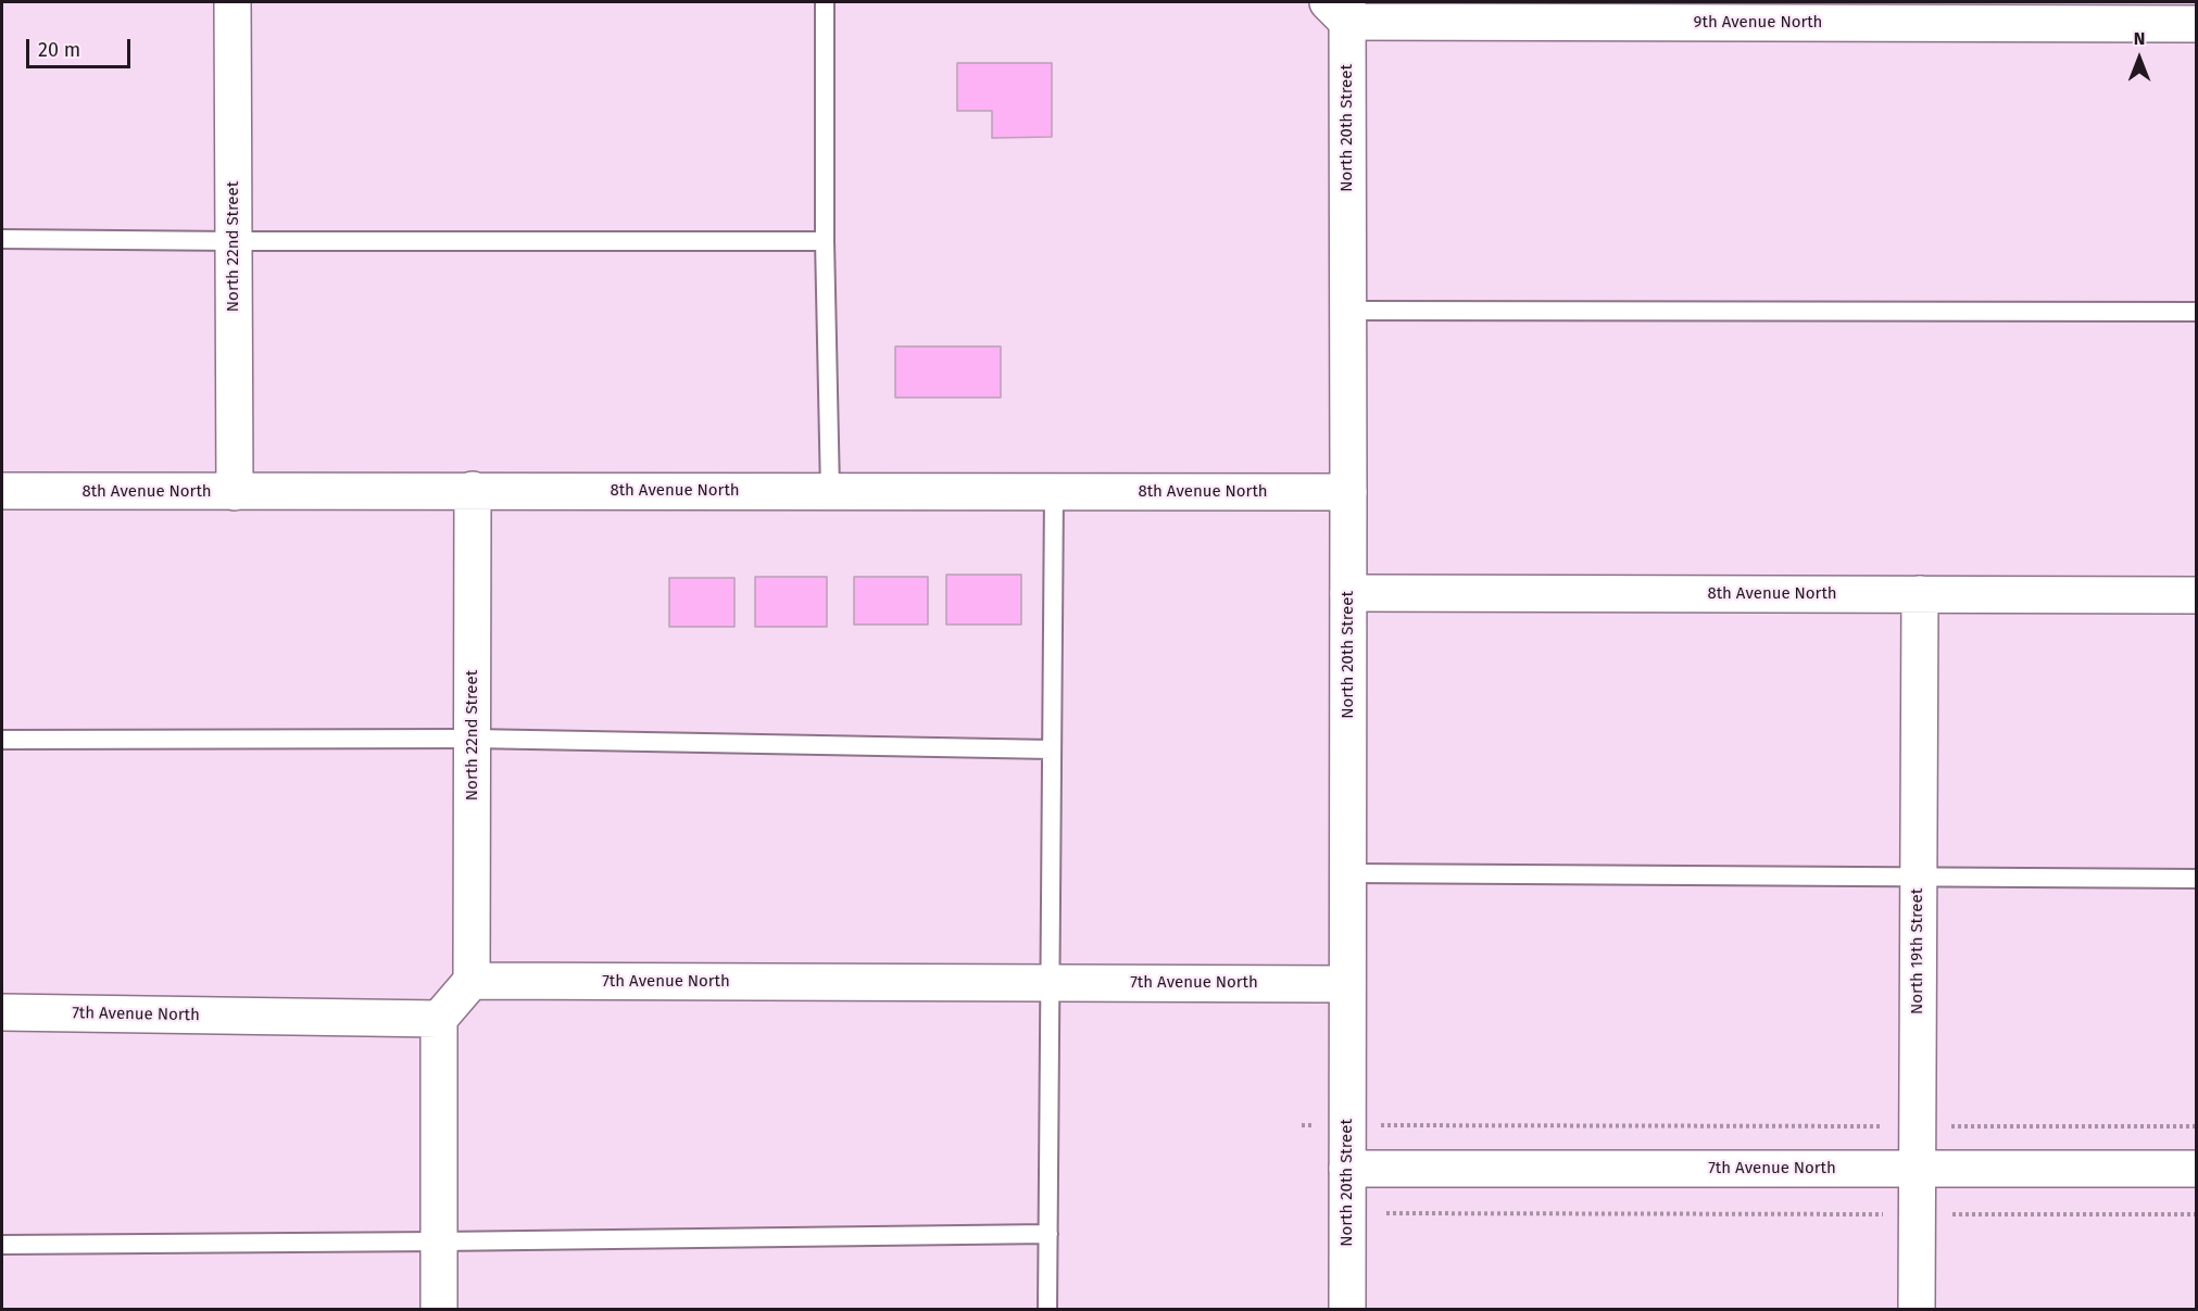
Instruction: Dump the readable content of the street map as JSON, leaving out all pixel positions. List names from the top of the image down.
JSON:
{
  "streets": {
    "street": [
      "9th Avenue North",
      "North 20th Street",
      "North 22nd Street",
      "8th Avenue North",
      "North 19th Street",
      "7th Avenue North"
    ]
  },
  "crossings": [
    ["9th Avenue North", "North 20th Street"],
    ["North 20th Street", "8th Avenue North"],
    ["North 20th Street", "7th Avenue North"],
    ["North 22nd Street", "8th Avenue North"],
    ["North 22nd Street", "7th Avenue North"],
    ["8th Avenue North", "North 19th Street"],
    ["North 19th Street", "7th Avenue North"]
  ],
  "scale_bar": "20 m",
  "north": "top"
}
